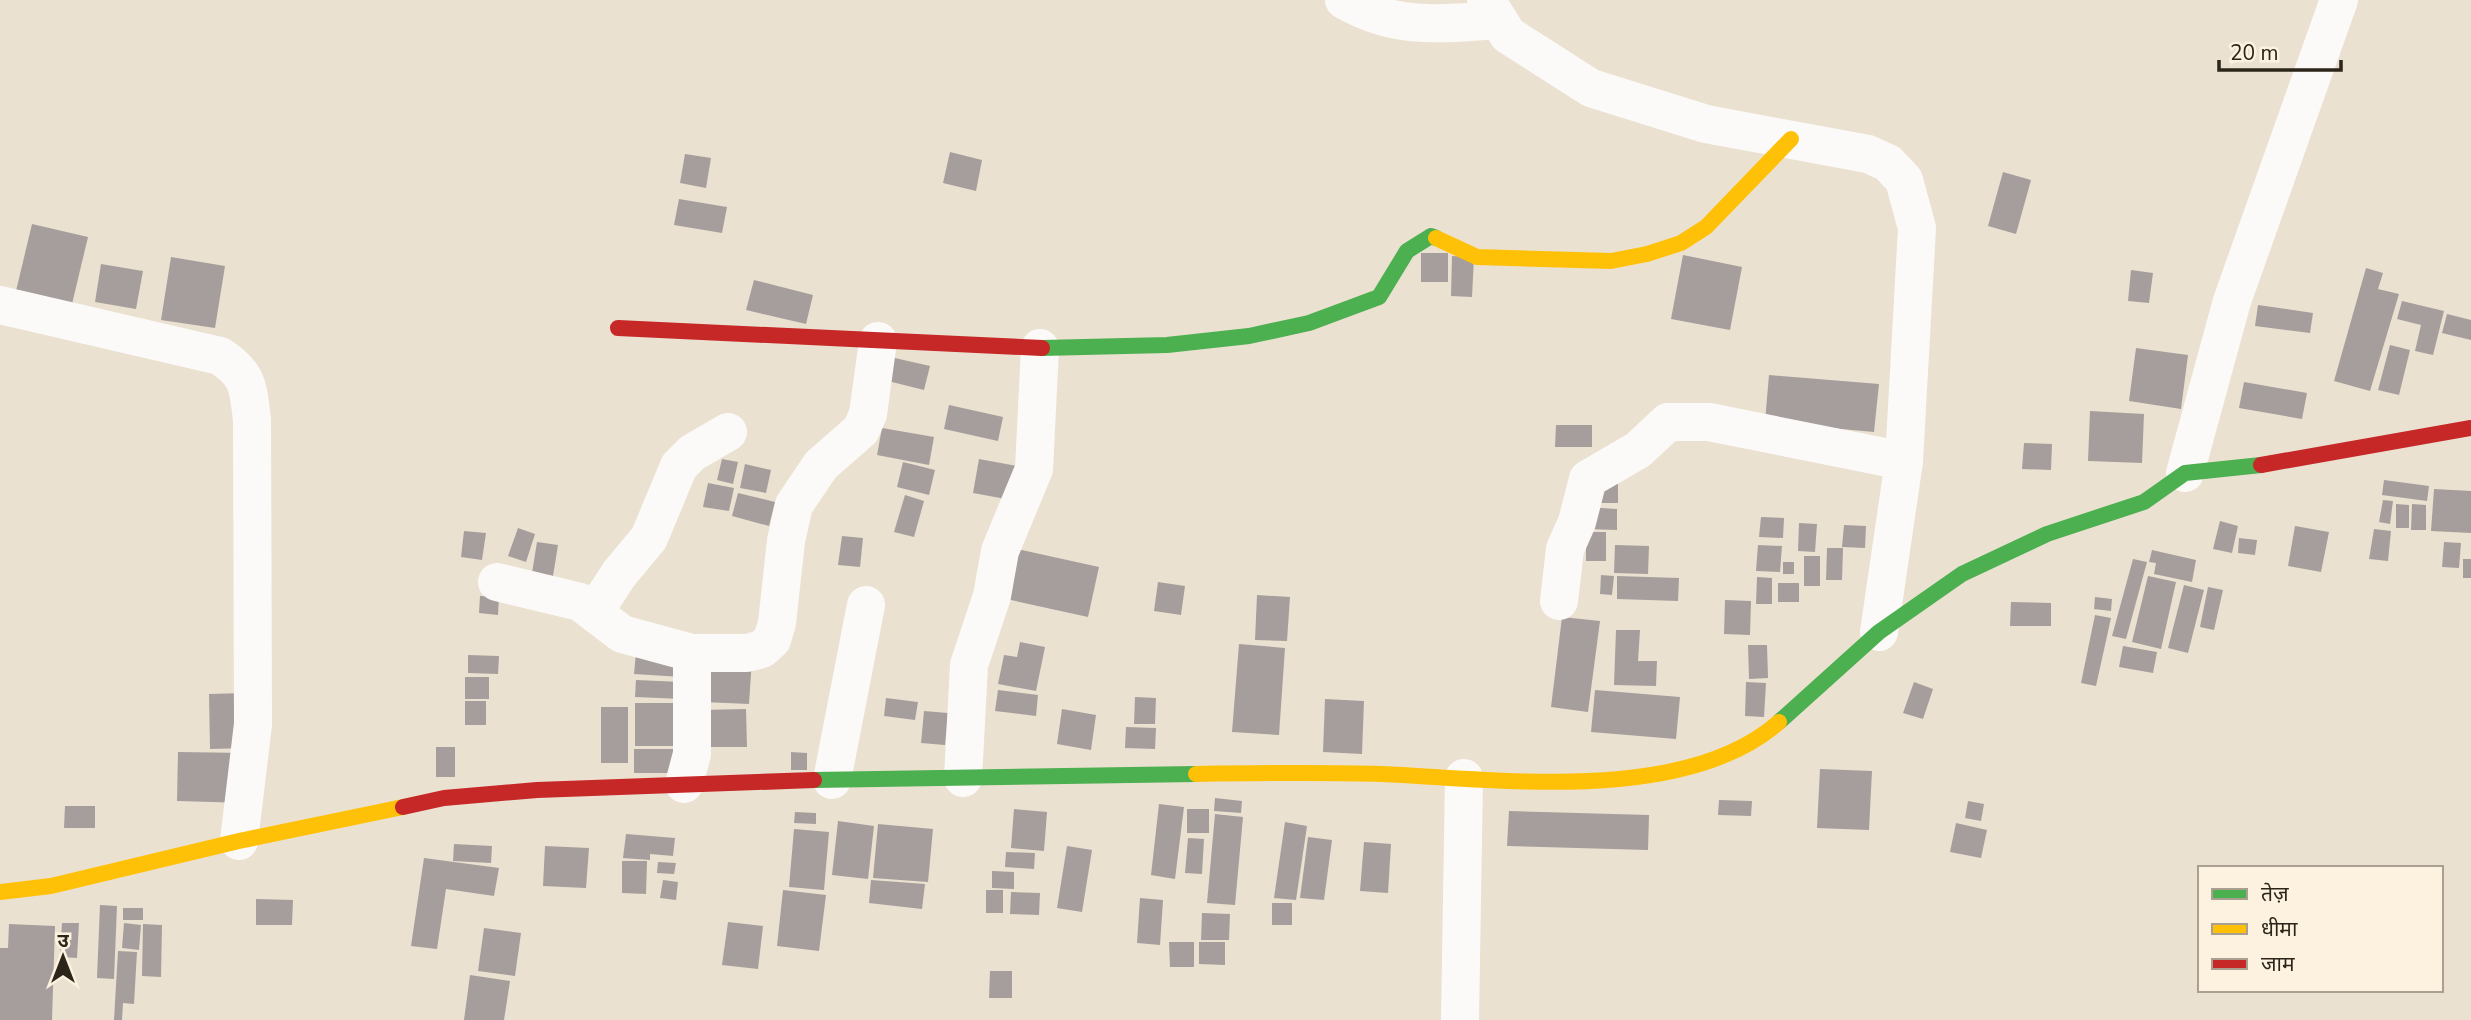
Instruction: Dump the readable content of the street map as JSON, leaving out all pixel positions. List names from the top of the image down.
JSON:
{
  "legend": ["तेज़", "धीमा", "जाम"],
  "scale_bar": "20 m",
  "north": "top"
}
